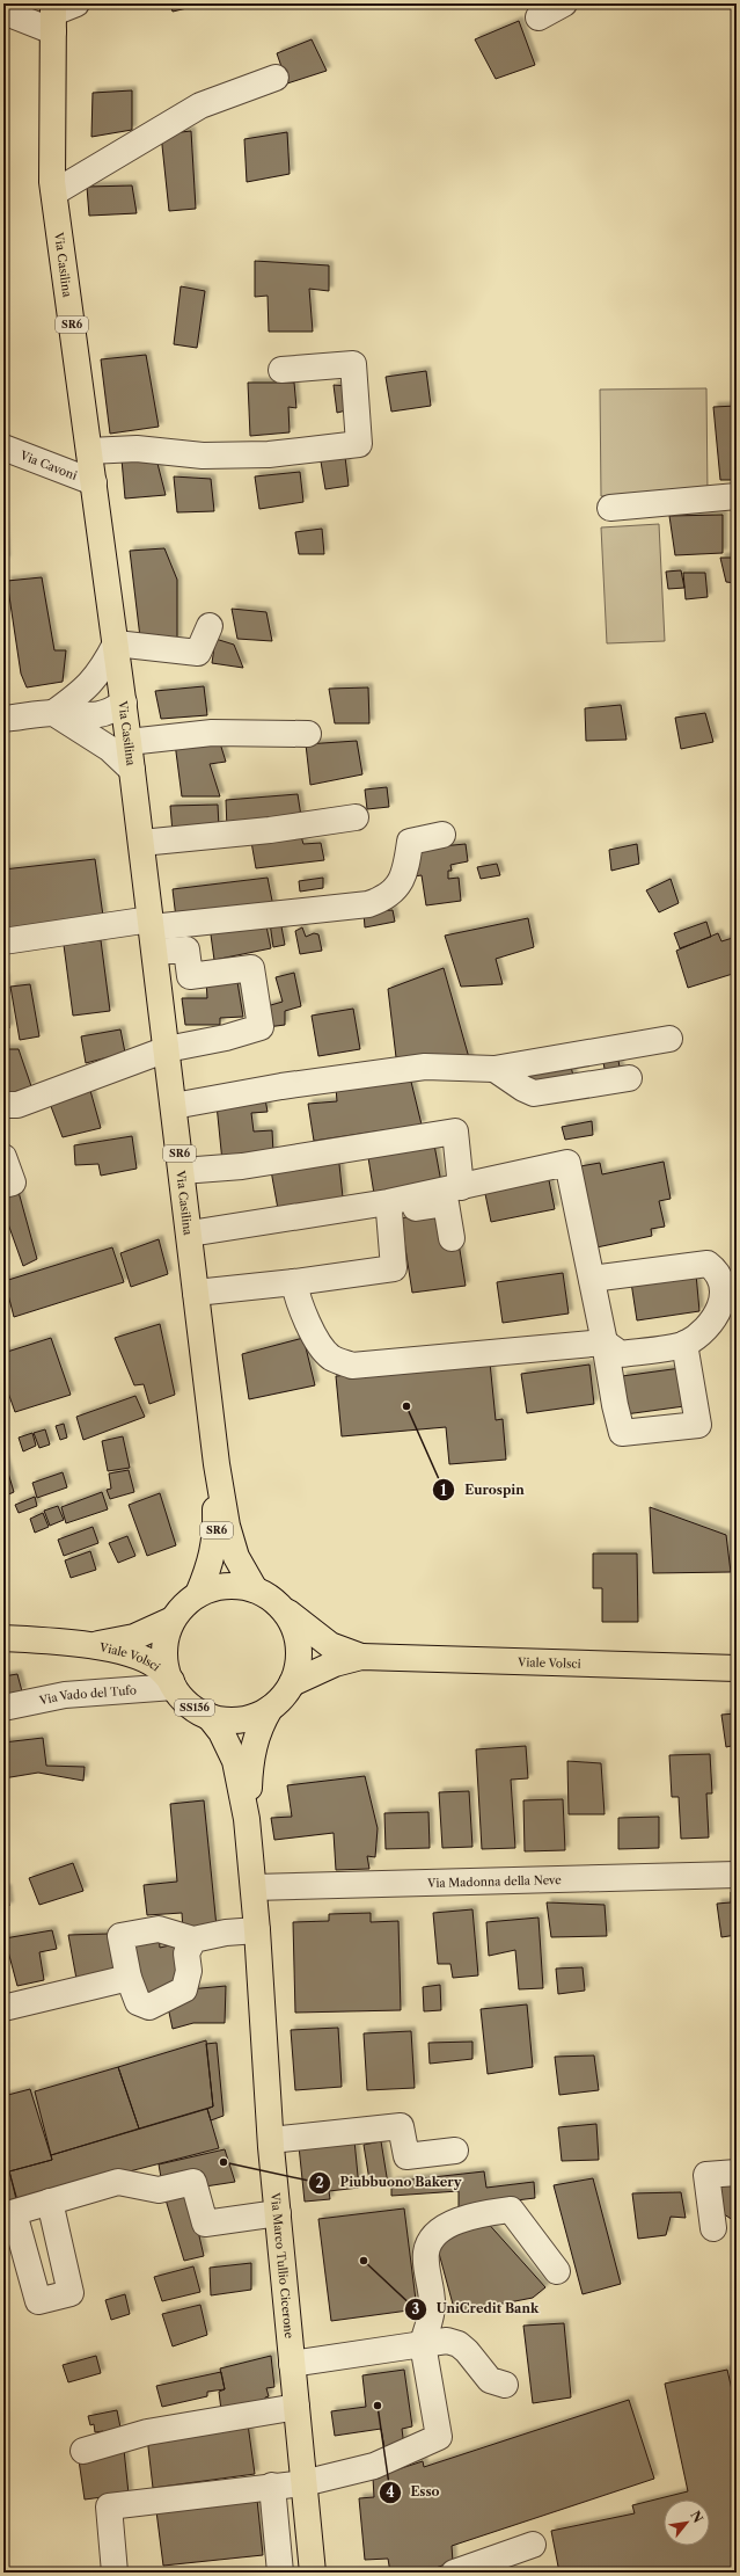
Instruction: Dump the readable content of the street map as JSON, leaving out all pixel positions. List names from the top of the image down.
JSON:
{
  "streets": {
    "main road": [
      "Via Casilina",
      "SR6",
      "Viale Volsci",
      "SS156",
      "Via Marco Tullio Cicerone"
    ],
    "street": ["Via Cavoni", "Via Vado del Tufo", "Via Madonna della Neve"]
  },
  "crossings": [
    ["Via Casilina", "Via Cavoni"],
    ["Via Casilina", "Viale Volsci"],
    ["Via Casilina", "Via Vado del Tufo"],
    ["Via Casilina", "SS156"],
    ["Via Casilina", "Via Marco Tullio Cicerone"],
    ["Viale Volsci", "Via Vado del Tufo"],
    ["Viale Volsci", "SS156"],
    ["Viale Volsci", "Via Marco Tullio Cicerone"],
    ["Via Vado del Tufo", "SS156"],
    ["Via Vado del Tufo", "Via Marco Tullio Cicerone"],
    ["SS156", "Via Marco Tullio Cicerone"],
    ["Via Madonna della Neve", "Via Marco Tullio Cicerone"]
  ],
  "places": [
    "Eurospin",
    "Piubbuono Bakery",
    "UniCredit Bank",
    "Esso"
  ],
  "north": "top right"
}
